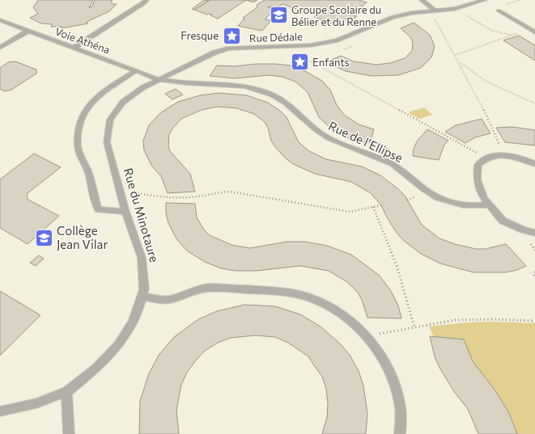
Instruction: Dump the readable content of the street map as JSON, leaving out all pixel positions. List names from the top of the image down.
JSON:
{
  "streets": {
    "street": [
      "Rue Dédale",
      "Voie Athéna",
      "Rue de l'Ellipse",
      "Rue du Minotaure"
    ]
  },
  "crossings": [
    ["Rue Dédale", "Voie Athéna"],
    ["Rue Dédale", "Rue de l'Ellipse"],
    ["Rue Dédale", "Rue du Minotaure"],
    ["Voie Athéna", "Rue de l'Ellipse"],
    ["Voie Athéna", "Rue du Minotaure"],
    ["Rue de l'Ellipse", "Rue du Minotaure"]
  ],
  "places": {
    "school or university": ["Groupe Scolaire du Bélier et du Renne", "Collège Jean Vilar"],
    "place": ["Fresque", "Enfants"]
  }
}
